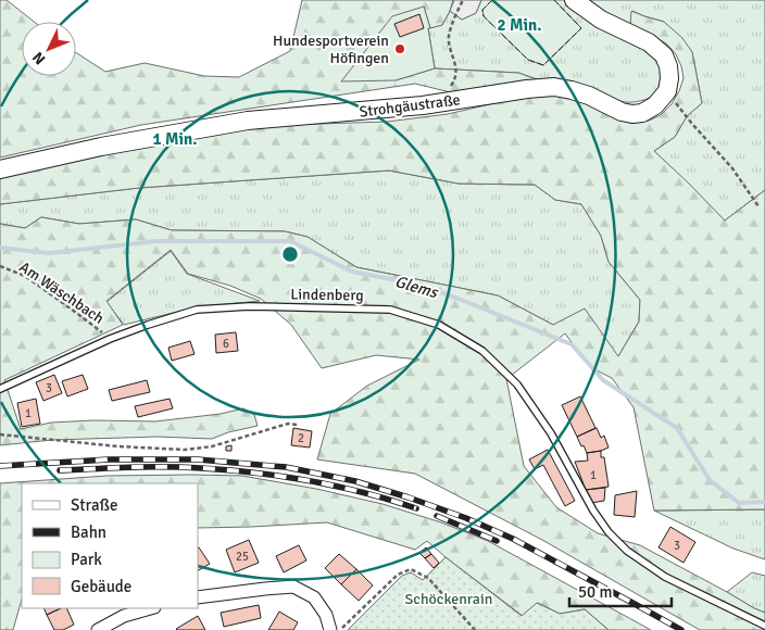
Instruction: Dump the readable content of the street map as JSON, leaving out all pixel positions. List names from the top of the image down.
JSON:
{
  "streets": {
    "main road": ["Strohgäustraße"],
    "lane": ["Lindenberg"],
    "path": ["Am Wäschbach"]
  },
  "crossings": [
    ["Am Wäschbach", "Lindenberg"]
  ],
  "water": ["Glems"],
  "parks": ["Schöckenrain"],
  "places": ["Hundesportverein Höfingen"],
  "house_numbers": [
    "6",
    "3",
    "1",
    "2",
    "1",
    "3",
    "25"
  ],
  "legend": [
    "Straße",
    "Bahn",
    "Park",
    "Gebäude"
  ],
  "scale_bar": "50 m",
  "north": "bottom left",
  "rings": ["2 Min.", "1 Min."]
}
